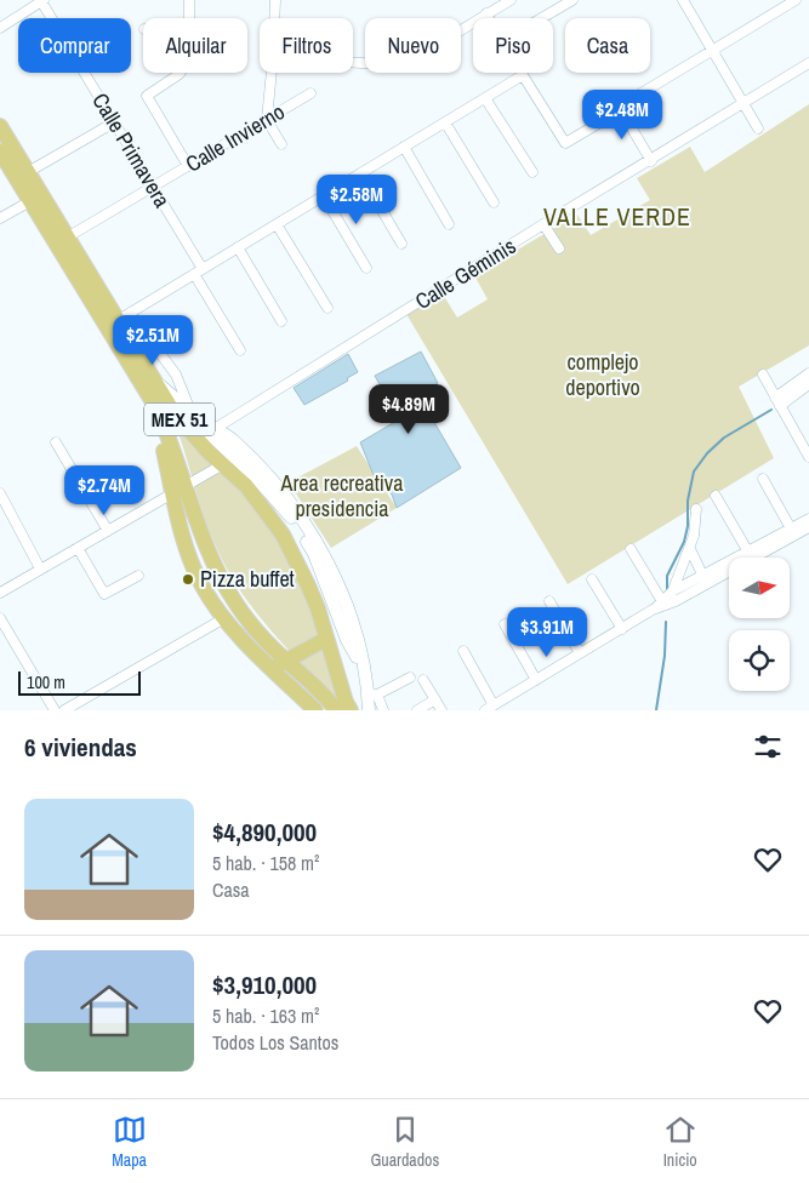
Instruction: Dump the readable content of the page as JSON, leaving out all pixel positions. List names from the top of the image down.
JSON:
{
  "streets": {
    "main road": ["MEX 51"],
    "street": ["Calle Invierno", "Calle Primavera", "Calle Géminis"]
  },
  "crossings": [
    ["Calle Invierno", "Calle Primavera"],
    ["Calle Invierno", "MEX 51"],
    ["Calle Géminis", "MEX 51"]
  ],
  "districts": ["VALLE VERDE"],
  "parks": ["complejo deportivo", "Area recreativa presidencia"],
  "places": ["Pizza buffet"],
  "scale_bar": "100 m",
  "north": "right",
  "page": {
    "chip": [
      "Comprar",
      "Alquilar",
      "Filtros",
      "Nuevo",
      "Piso",
      "Casa"
    ],
    "price": [
      "$2.48M",
      "$2.58M",
      "$2.51M",
      "$4.89M",
      "$2.74M",
      "$3.91M"
    ],
    "scale": "100 m",
    "heading": "6 viviendas",
    "list": [
      {
        "name": "$4,890,000",
        "note": "5 hab. · 158 m² · Casa"
      },
      {
        "name": "$3,910,000",
        "note": "5 hab. · 163 m² · Todos Los Santos"
      }
    ],
    "tabs": ["Mapa", "Guardados", "Inicio"]
  }
}
